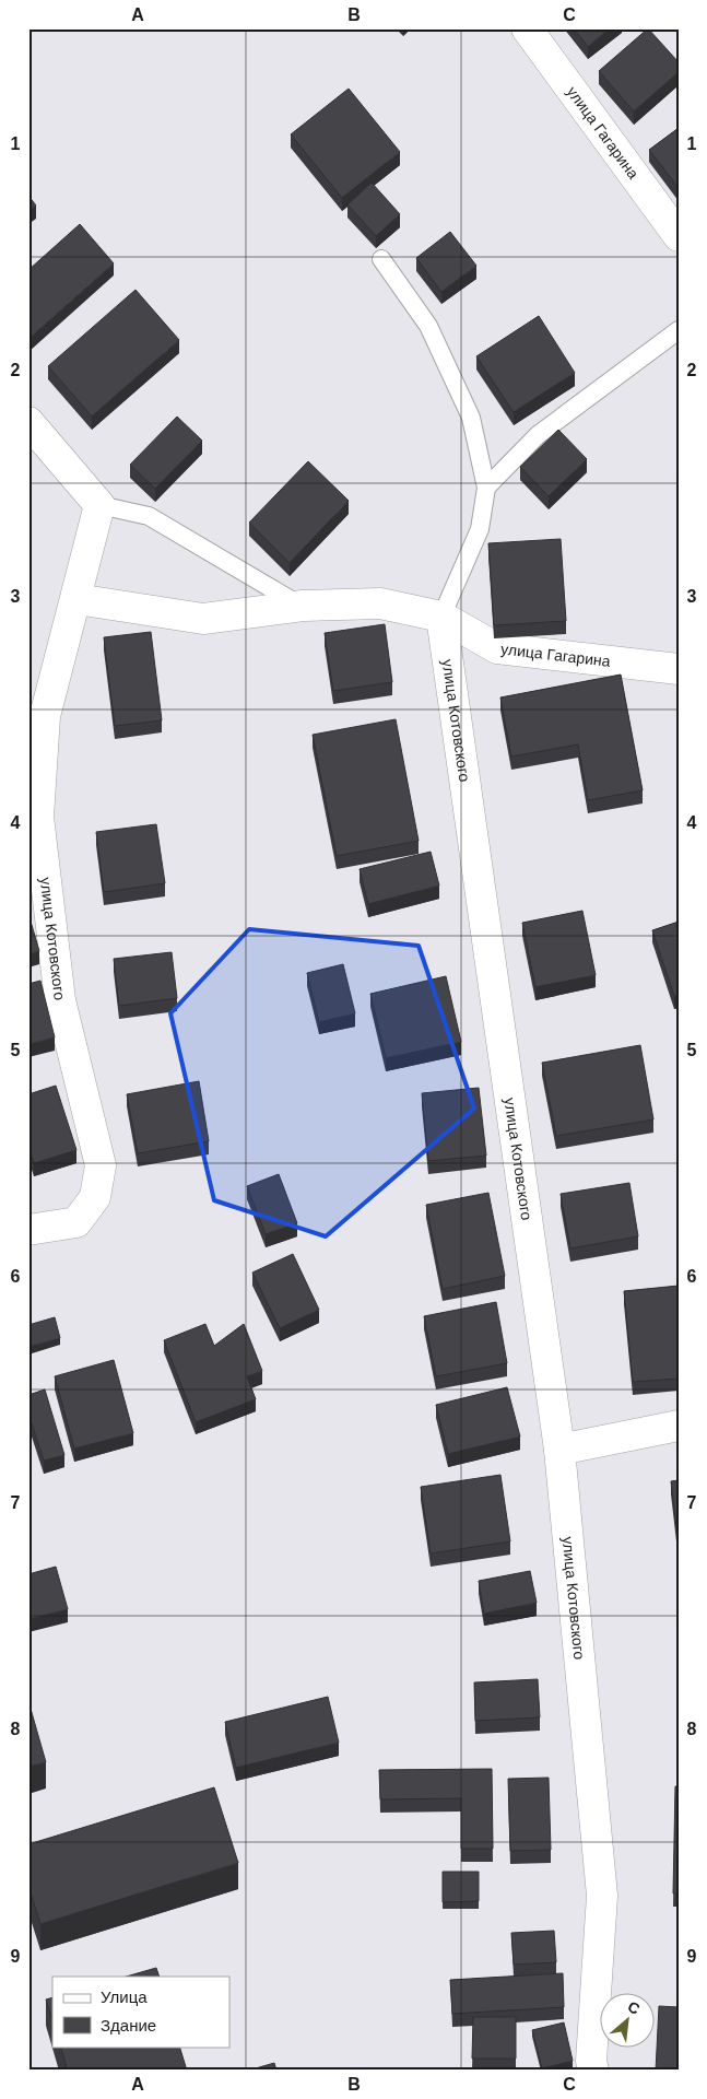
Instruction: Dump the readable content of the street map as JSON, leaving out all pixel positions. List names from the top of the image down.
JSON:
{
  "streets": {
    "street": ["улица Гагарина", "улица Котовского"]
  },
  "crossings": [
    ["улица Гагарина", "улица Котовского"]
  ],
  "legend": ["Улица", "Здание"],
  "north": "top right",
  "grid": {
    "columns": ["A", "B", "C"],
    "rows": [
      "1",
      "2",
      "3",
      "4",
      "5",
      "6",
      "7",
      "8",
      "9"
    ]
  }
}
